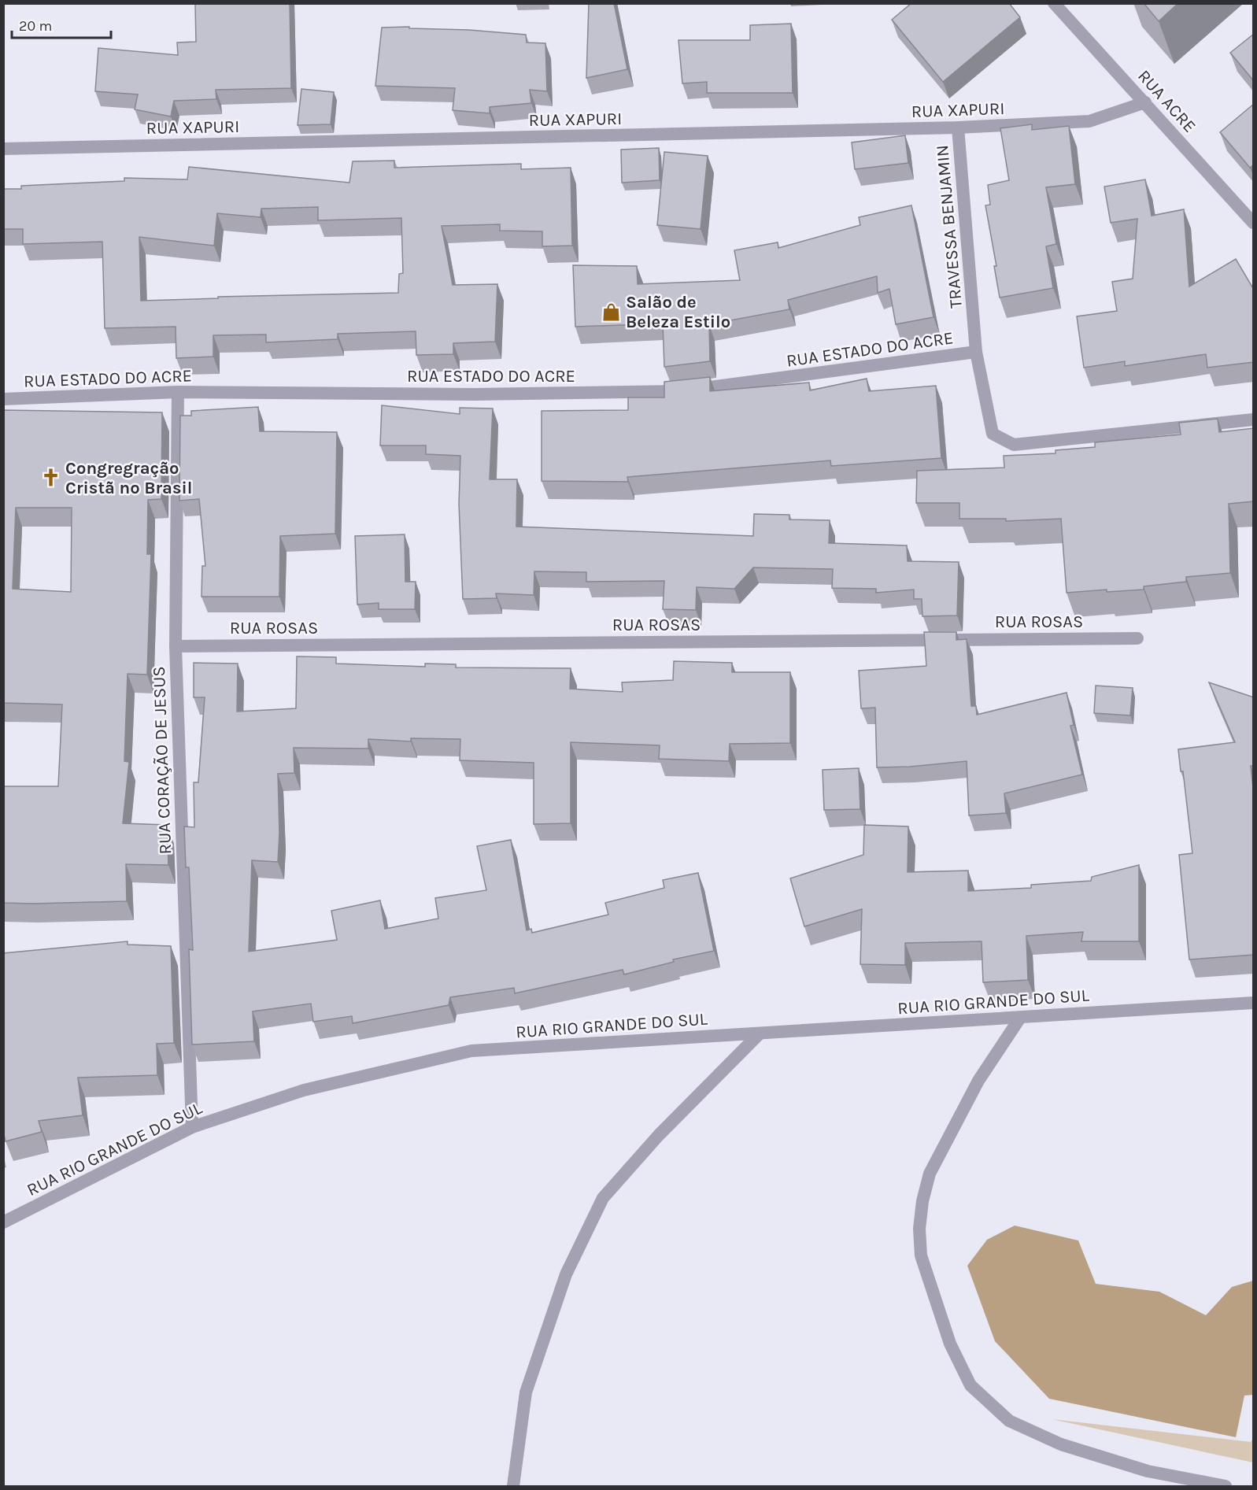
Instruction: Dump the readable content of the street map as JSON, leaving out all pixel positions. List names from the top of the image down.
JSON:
{
  "streets": {
    "street": [
      "RUA ACRE",
      "RUA XAPURI",
      "TRAVESSA BENJAMIN",
      "RUA ESTADO DO ACRE",
      "RUA ROSAS",
      "RUA CORAÇÃO DE JESUS",
      "RUA RIO GRANDE DO SUL"
    ]
  },
  "crossings": [
    ["RUA ACRE", "RUA XAPURI"],
    ["RUA XAPURI", "TRAVESSA BENJAMIN"],
    ["TRAVESSA BENJAMIN", "RUA ESTADO DO ACRE"],
    ["RUA ESTADO DO ACRE", "RUA CORAÇÃO DE JESUS"],
    ["RUA ROSAS", "RUA CORAÇÃO DE JESUS"],
    ["RUA CORAÇÃO DE JESUS", "RUA RIO GRANDE DO SUL"]
  ],
  "places": {
    "shop": ["Salão de Beleza Estilo"],
    "church": ["Congregração Cristã no Brasil"]
  },
  "scale_bar": "20 m"
}
